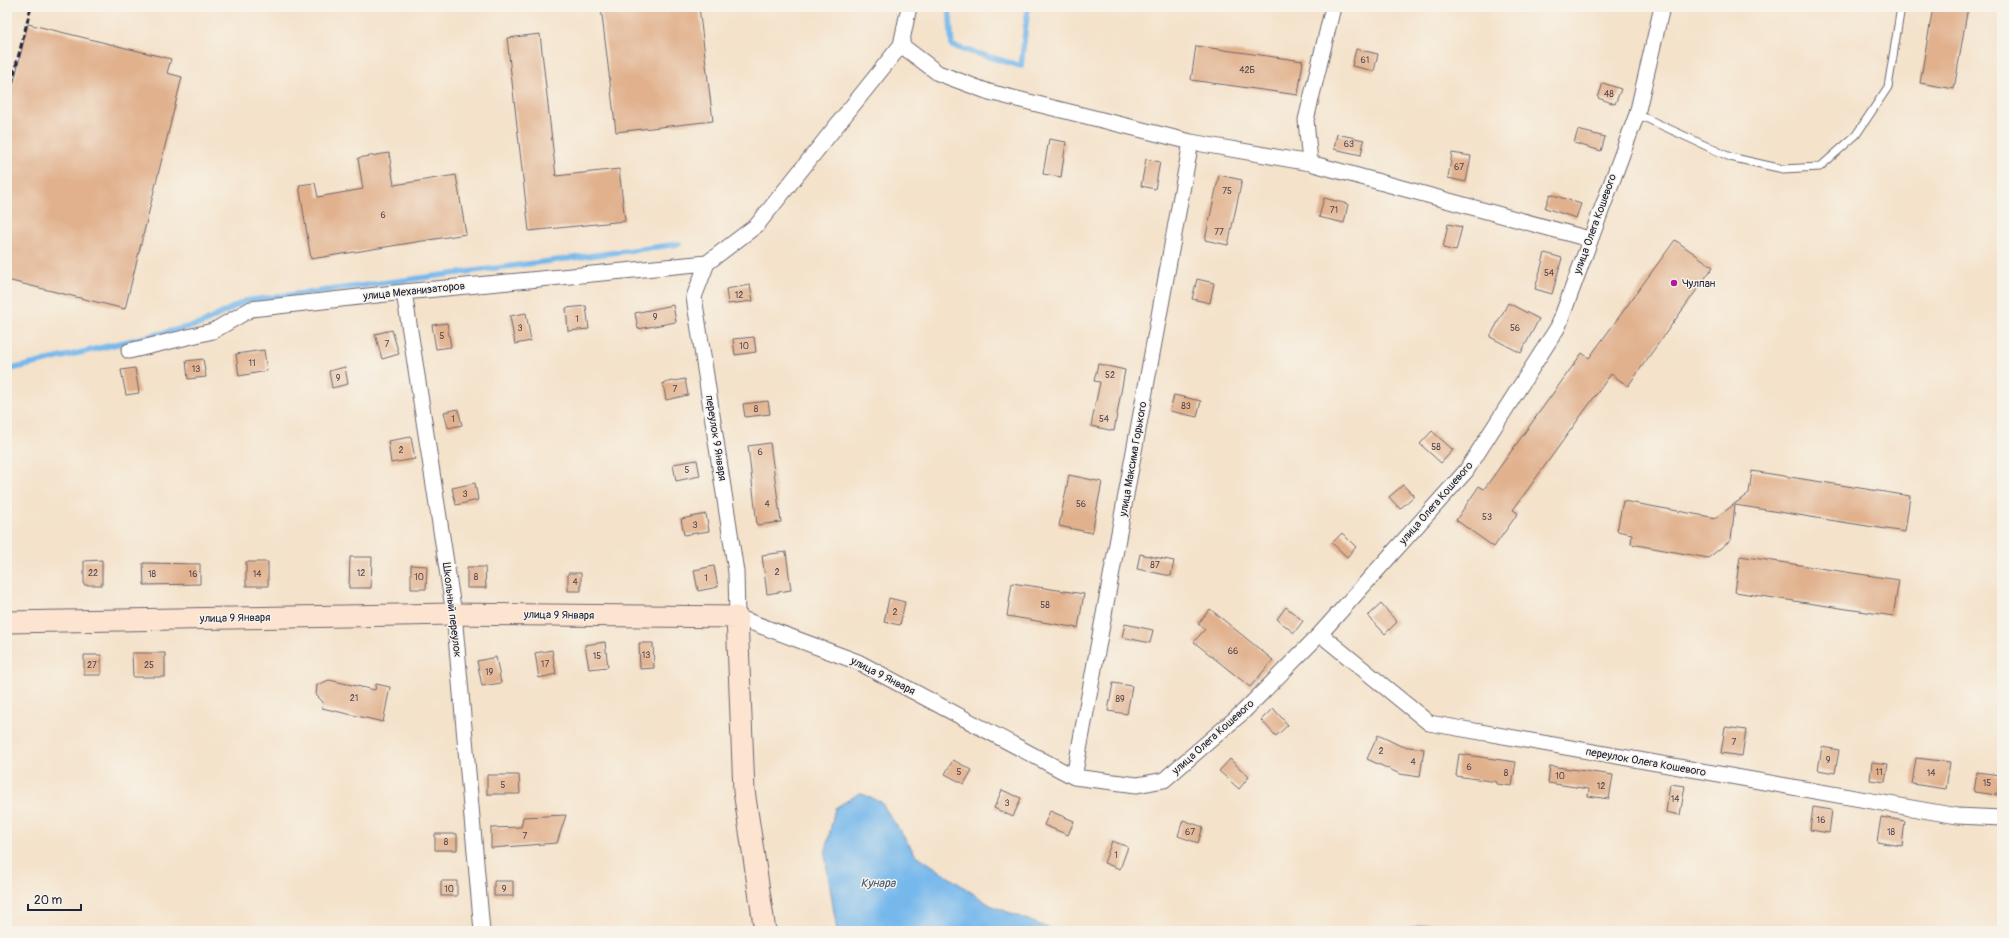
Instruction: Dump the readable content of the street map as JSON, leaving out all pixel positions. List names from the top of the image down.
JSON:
{
  "streets": {
    "street": [
      "улица Олега Кошевого",
      "улица Механизаторов",
      "переулок 9 Января",
      "улица Максима Горького",
      "Школьный переулок",
      "улица 9 Января",
      "переулок Олега Кошевого"
    ]
  },
  "crossings": [
    ["улица Олега Кошевого", "улица Максима Горького"],
    ["улица Олега Кошевого", "улица 9 Января"],
    ["улица Олега Кошевого", "переулок Олега Кошевого"],
    ["улица Механизаторов", "переулок 9 Января"],
    ["улица Механизаторов", "Школьный переулок"],
    ["переулок 9 Января", "улица 9 Января"],
    ["улица Максима Горького", "улица 9 Января"],
    ["Школьный переулок", "улица 9 Января"]
  ],
  "water": ["Кунара"],
  "places": ["Чулпан"],
  "house_numbers": [
    "61",
    "42Б",
    "48",
    "63",
    "67",
    "75",
    "71",
    "6",
    "77",
    "54",
    "12",
    "9",
    "1",
    "3",
    "56",
    "5",
    "7",
    "10",
    "11",
    "13",
    "52",
    "9",
    "7",
    "83",
    "8",
    "1",
    "54",
    "58",
    "2",
    "6",
    "5",
    "3",
    "4",
    "56",
    "53",
    "3",
    "87",
    "2",
    "22",
    "12",
    "18",
    "16",
    "14",
    "10",
    "8",
    "1",
    "4",
    "58",
    "2",
    "66",
    "13",
    "15",
    "17",
    "27",
    "25",
    "19",
    "21",
    "89",
    "7",
    "2",
    "9",
    "4",
    "6",
    "5",
    "11",
    "8",
    "14",
    "10",
    "15",
    "5",
    "12",
    "14",
    "3",
    "16",
    "67",
    "18",
    "7",
    "8",
    "1",
    "10",
    "9"
  ],
  "scale_bar": "20 m"
}
